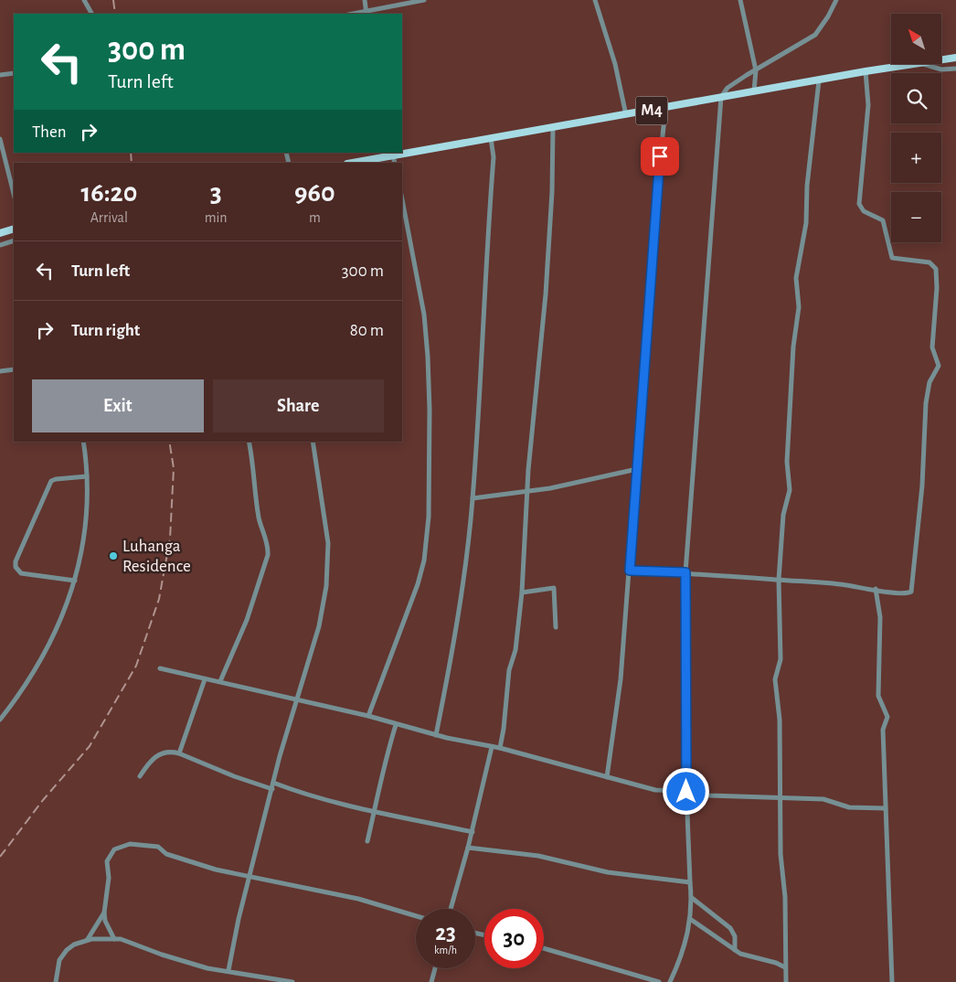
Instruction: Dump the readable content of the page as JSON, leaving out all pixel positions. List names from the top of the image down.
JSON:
{
  "streets": {
    "main road": ["M4"]
  },
  "places": ["Luhanga Residence"],
  "north": "top left",
  "page": {
    "map_buttons": ["+", "−"],
    "turn": ["300 m", "Turn left"],
    "then": "Then",
    "eta": [
      "16:20",
      "Arrival",
      "3",
      "min",
      "960",
      "m"
    ],
    "list": [
      {
        "name": "Turn left",
        "value": "300 m"
      },
      {
        "name": "Turn right",
        "value": "80 m"
      }
    ],
    "buttons": ["Exit", "Share"],
    "speed": "23 km/h",
    "limit": "30"
  }
}
